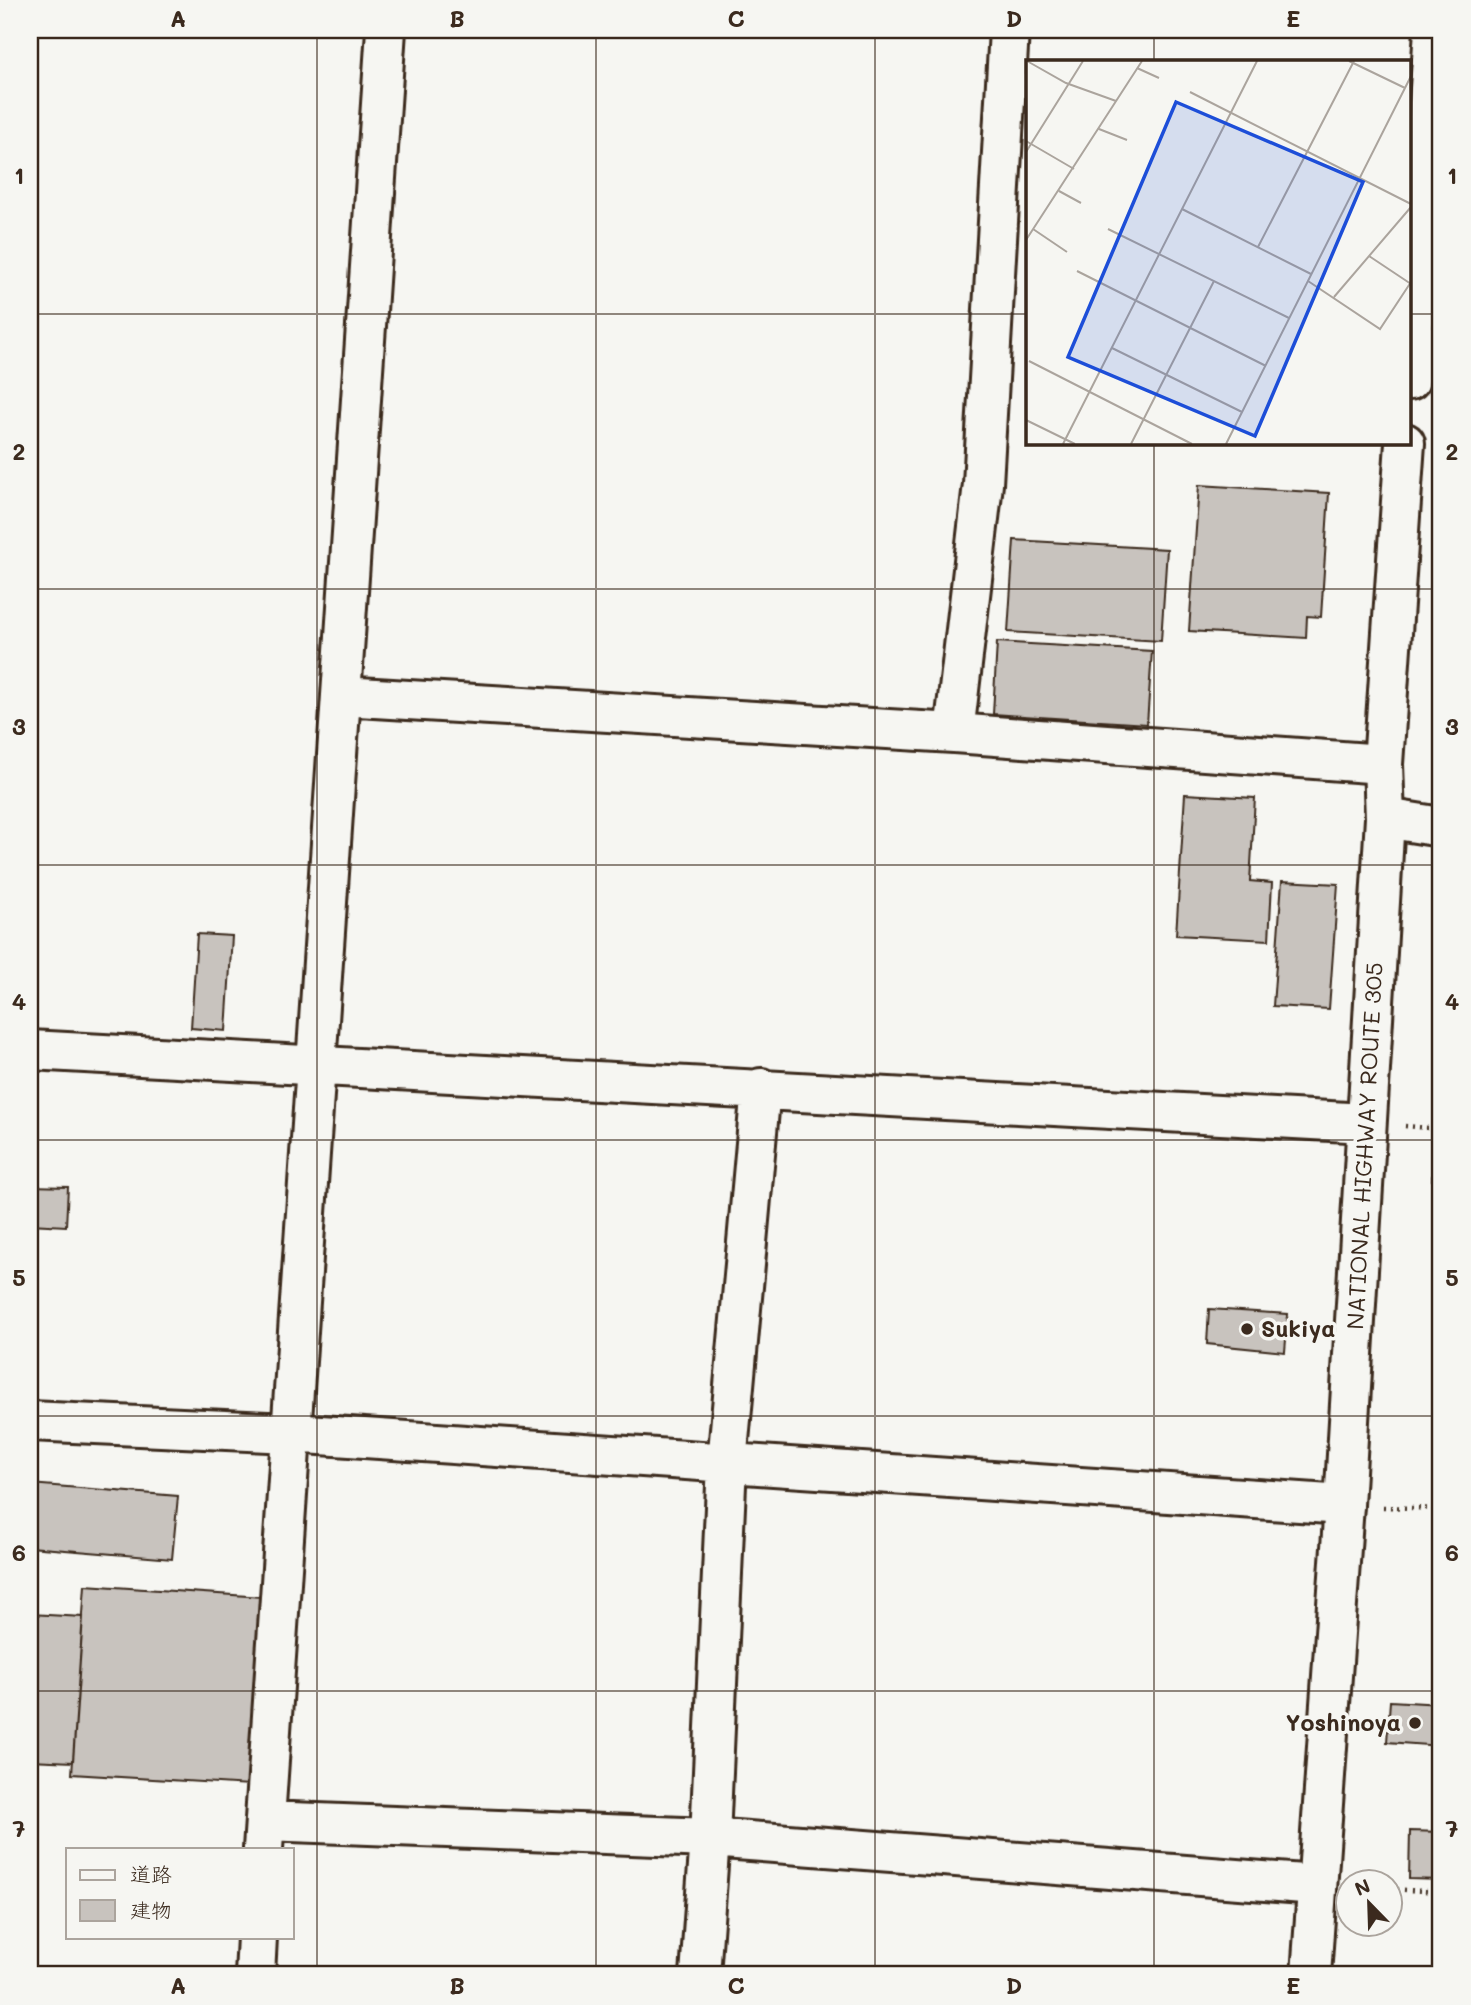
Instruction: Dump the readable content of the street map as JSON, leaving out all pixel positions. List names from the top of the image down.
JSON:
{
  "streets": {
    "main road": ["NATIONAL HIGHWAY ROUTE 305"]
  },
  "places": ["Sukiya", "Yoshinoya"],
  "legend": ["道路", "建物"],
  "north": "top left",
  "grid": {
    "columns": [
      "A",
      "B",
      "C",
      "D",
      "E"
    ],
    "rows": [
      "1",
      "2",
      "3",
      "4",
      "5",
      "6",
      "7"
    ]
  }
}
